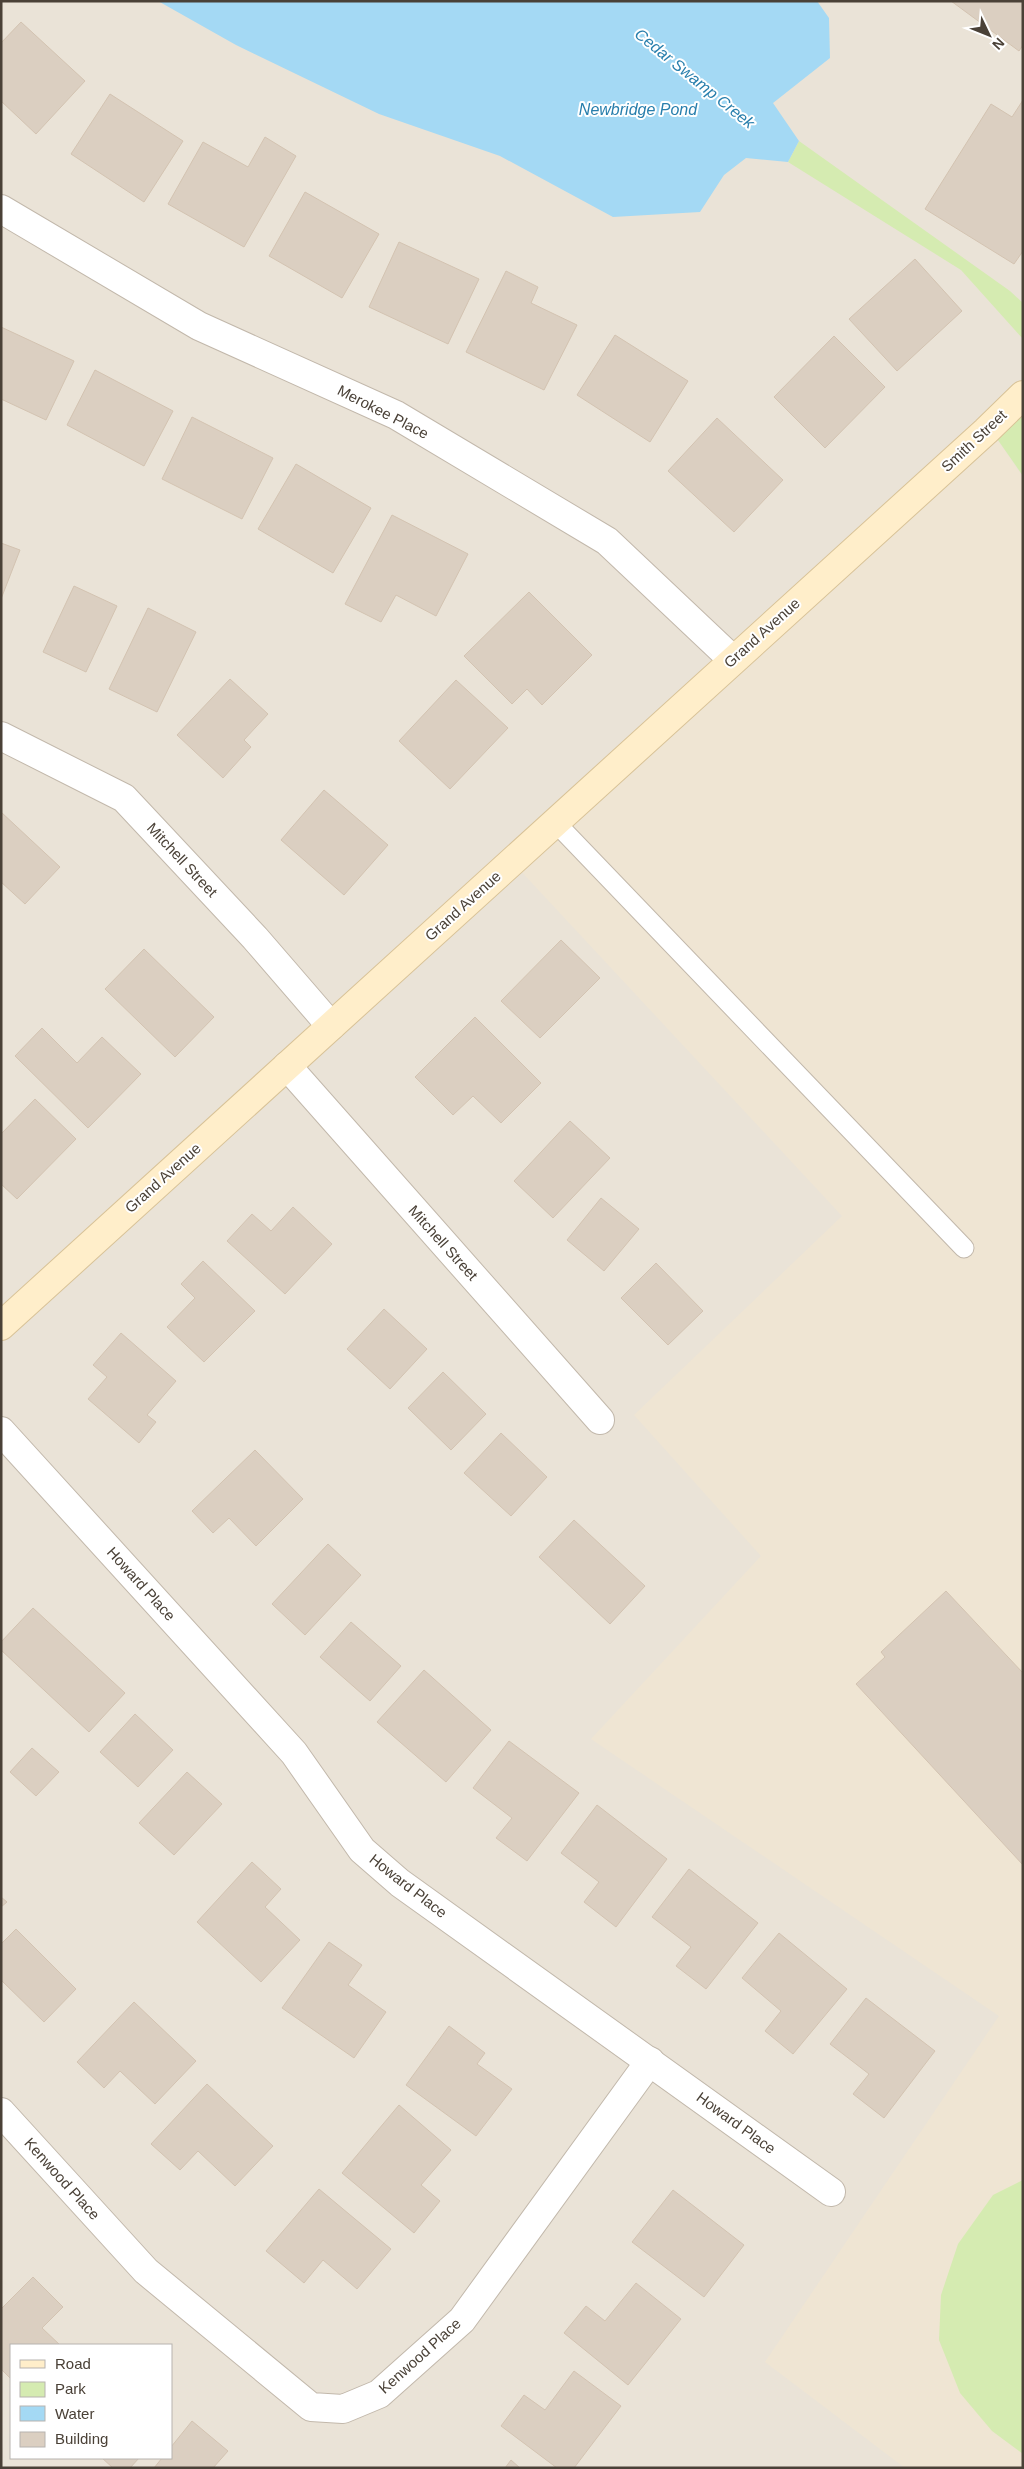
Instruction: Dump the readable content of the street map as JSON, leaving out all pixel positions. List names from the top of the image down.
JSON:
{
  "streets": {
    "street": [
      "Merokee Place",
      "Smith Street",
      "Grand Avenue",
      "Mitchell Street",
      "Howard Place",
      "Kenwood Place"
    ]
  },
  "crossings": [
    ["Merokee Place", "Grand Avenue"],
    ["Smith Street", "Grand Avenue"],
    ["Grand Avenue", "Mitchell Street"],
    ["Howard Place", "Kenwood Place"]
  ],
  "water": ["Cedar Swamp Creek", "Newbridge Pond"],
  "legend": [
    "Road",
    "Park",
    "Water",
    "Building"
  ],
  "north": "bottom right"
}
